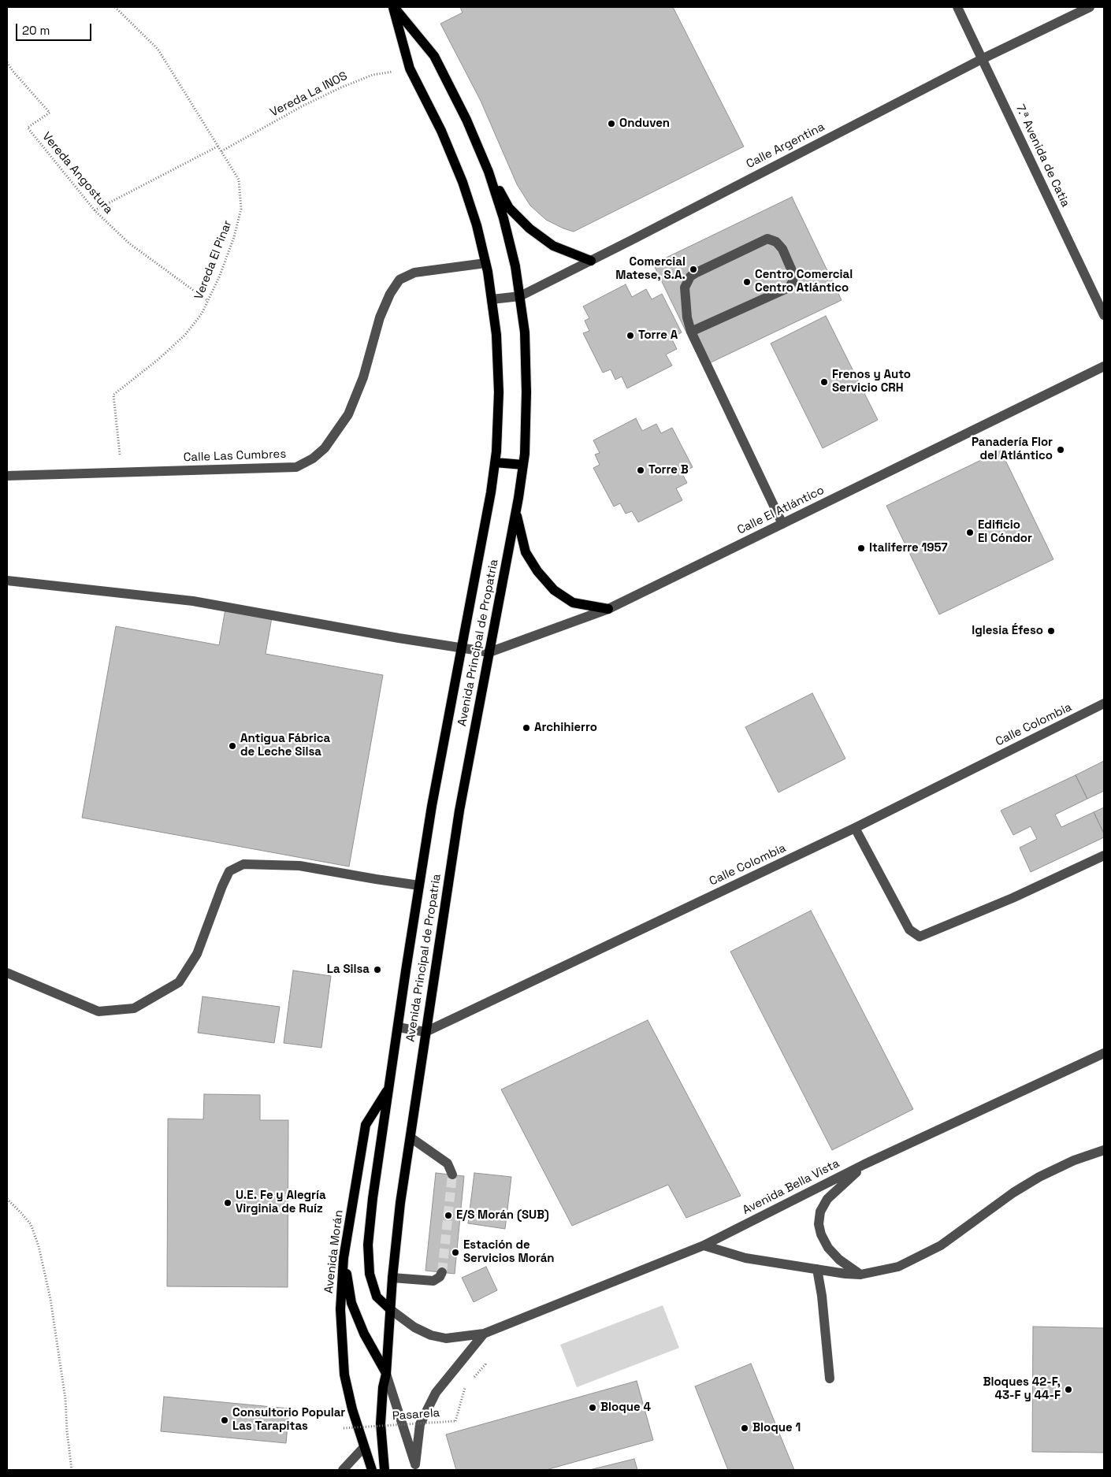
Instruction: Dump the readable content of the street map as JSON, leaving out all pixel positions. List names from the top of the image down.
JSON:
{
  "streets": {
    "main road": ["Avenida Principal de Propatria", "Avenida Morán"],
    "street": [
      "Calle Argentina",
      "7.ª Avenida de Catia",
      "Calle Las Cumbres",
      "Calle El Atlántico",
      "Calle Colombia",
      "Avenida Bella Vista"
    ],
    "path": [
      "Vereda La INOS",
      "Vereda Angostura",
      "Vereda El Pinar",
      "Pasarela"
    ]
  },
  "crossings": [
    ["Vereda La INOS", "Vereda El Pinar"],
    ["Vereda La INOS", "Avenida Principal de Propatria"],
    ["Calle Argentina", "7.ª Avenida de Catia"],
    ["Calle Argentina", "Avenida Principal de Propatria"],
    ["Vereda Angostura", "Vereda El Pinar"],
    ["Vereda El Pinar", "Calle Las Cumbres"],
    ["Calle Las Cumbres", "Avenida Principal de Propatria"],
    ["Calle El Atlántico", "Avenida Principal de Propatria"],
    ["Avenida Principal de Propatria", "Calle Colombia"],
    ["Avenida Principal de Propatria", "Avenida Bella Vista"],
    ["Avenida Principal de Propatria", "Avenida Morán"]
  ],
  "places": [
    "Onduven",
    "Comercial Matese, S.A.",
    "Centro Comercial Centro Atlántico",
    "Torre A",
    "Frenos y Auto Servicio CRH",
    "Panadería Flor del Atlántico",
    "Torre B",
    "Edificio El Cóndor",
    "Italiferre 1957",
    "Iglesia Éfeso",
    "Archihierro",
    "Antigua Fábrica de Leche Silsa",
    "La Silsa",
    "U.E. Fe y Alegría Virginia de Ruíz",
    "E/S Morán (SUB)",
    "Estación de Servicios Morán",
    "Bloques 42-F, 43-F y 44-F",
    "Bloque 4",
    "Consultorio Popular Las Tarapitas",
    "Bloque 1"
  ],
  "scale_bar": "20 m"
}
